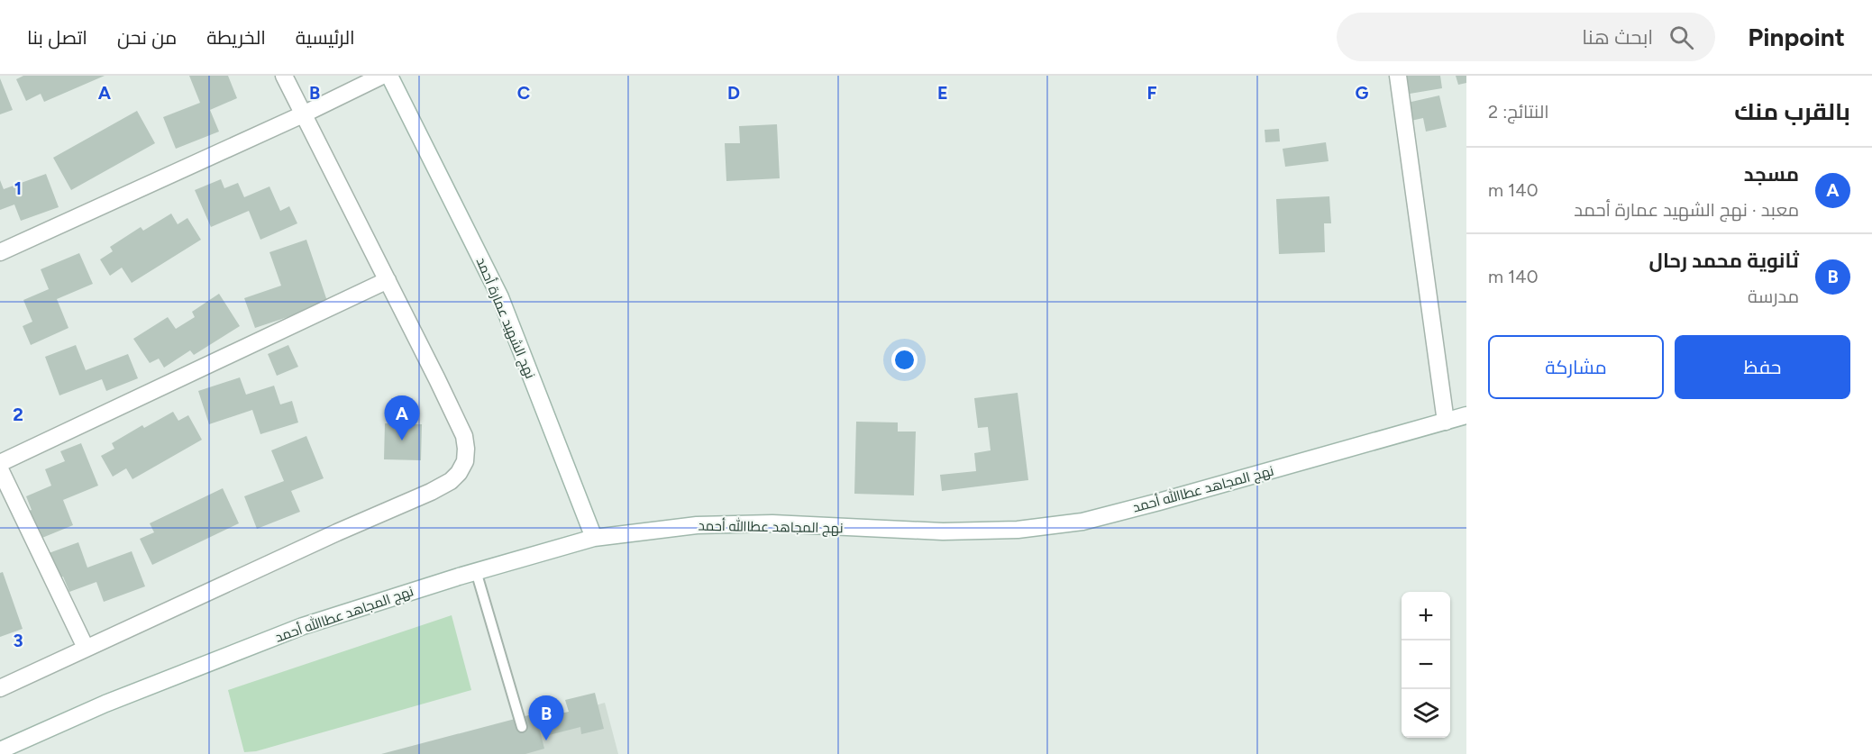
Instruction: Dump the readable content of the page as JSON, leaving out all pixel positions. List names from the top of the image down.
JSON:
{
  "streets": {
    "street": ["نهج الشهيد عمارة أحمد", "نهج المجاهد عطاالله أحمد"]
  },
  "crossings": [
    ["نهج الشهيد عمارة أحمد", "نهج المجاهد عطاالله أحمد"]
  ],
  "page": {
    "header": "Pinpoint",
    "search": "ابحث هنا",
    "nav": [
      "الرئيسية",
      "الخريطة",
      "من نحن",
      "اتصل بنا"
    ],
    "heading": ["بالقرب منك", "النتائج: 2"],
    "list": [
      {
        "mark": "A",
        "name": "مسجد",
        "note": "معبد · نهج الشهيد عمارة أحمد",
        "value": "140 m"
      },
      {
        "mark": "B",
        "name": "ثانوية محمد رحال",
        "note": "مدرسة",
        "value": "140 m"
      }
    ],
    "buttons": ["حفظ", "مشاركة"],
    "pins": ["A", "B"],
    "map_buttons": ["+", "−"]
  },
  "grid": {
    "columns": [
      "A",
      "B",
      "C",
      "D",
      "E",
      "F",
      "G"
    ],
    "rows": ["1", "2", "3"]
  }
}
